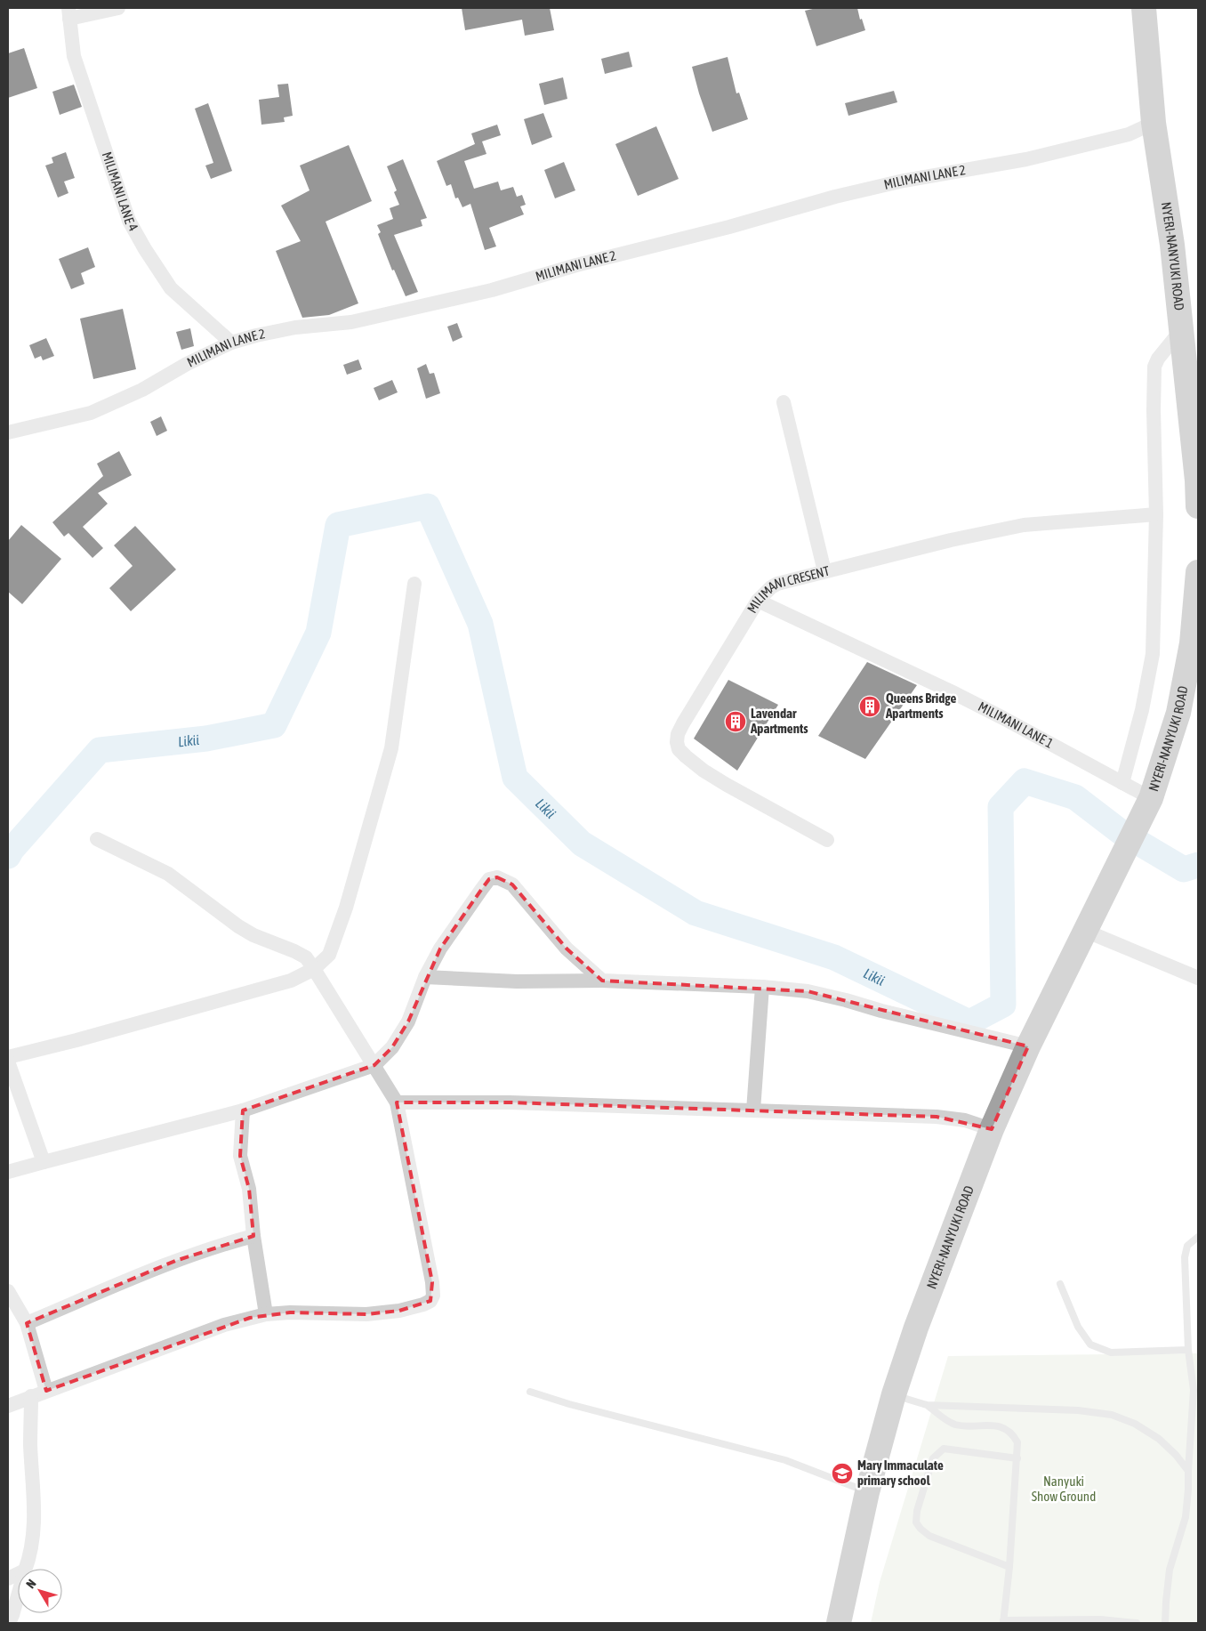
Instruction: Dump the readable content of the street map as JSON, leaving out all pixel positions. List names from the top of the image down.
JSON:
{
  "streets": {
    "highway": ["NYERI-NANYUKI ROAD"],
    "street": [
      "MILIMANI LANE 2",
      "MILIMANI LANE 4",
      "MILIMANI CRESENT",
      "MILIMANI LANE 1"
    ]
  },
  "crossings": [
    ["MILIMANI LANE 2", "MILIMANI LANE 4"],
    ["MILIMANI LANE 2", "NYERI-NANYUKI ROAD"],
    ["NYERI-NANYUKI ROAD", "MILIMANI LANE 1"],
    ["MILIMANI CRESENT", "MILIMANI LANE 1"]
  ],
  "water": ["Likii"],
  "parks": ["Nanyuki Show Ground"],
  "places": {
    "building": ["Queens Bridge Apartments", "Lavendar Apartments"],
    "school or university": ["Mary Immaculate primary school"]
  },
  "north": "top left"
}
